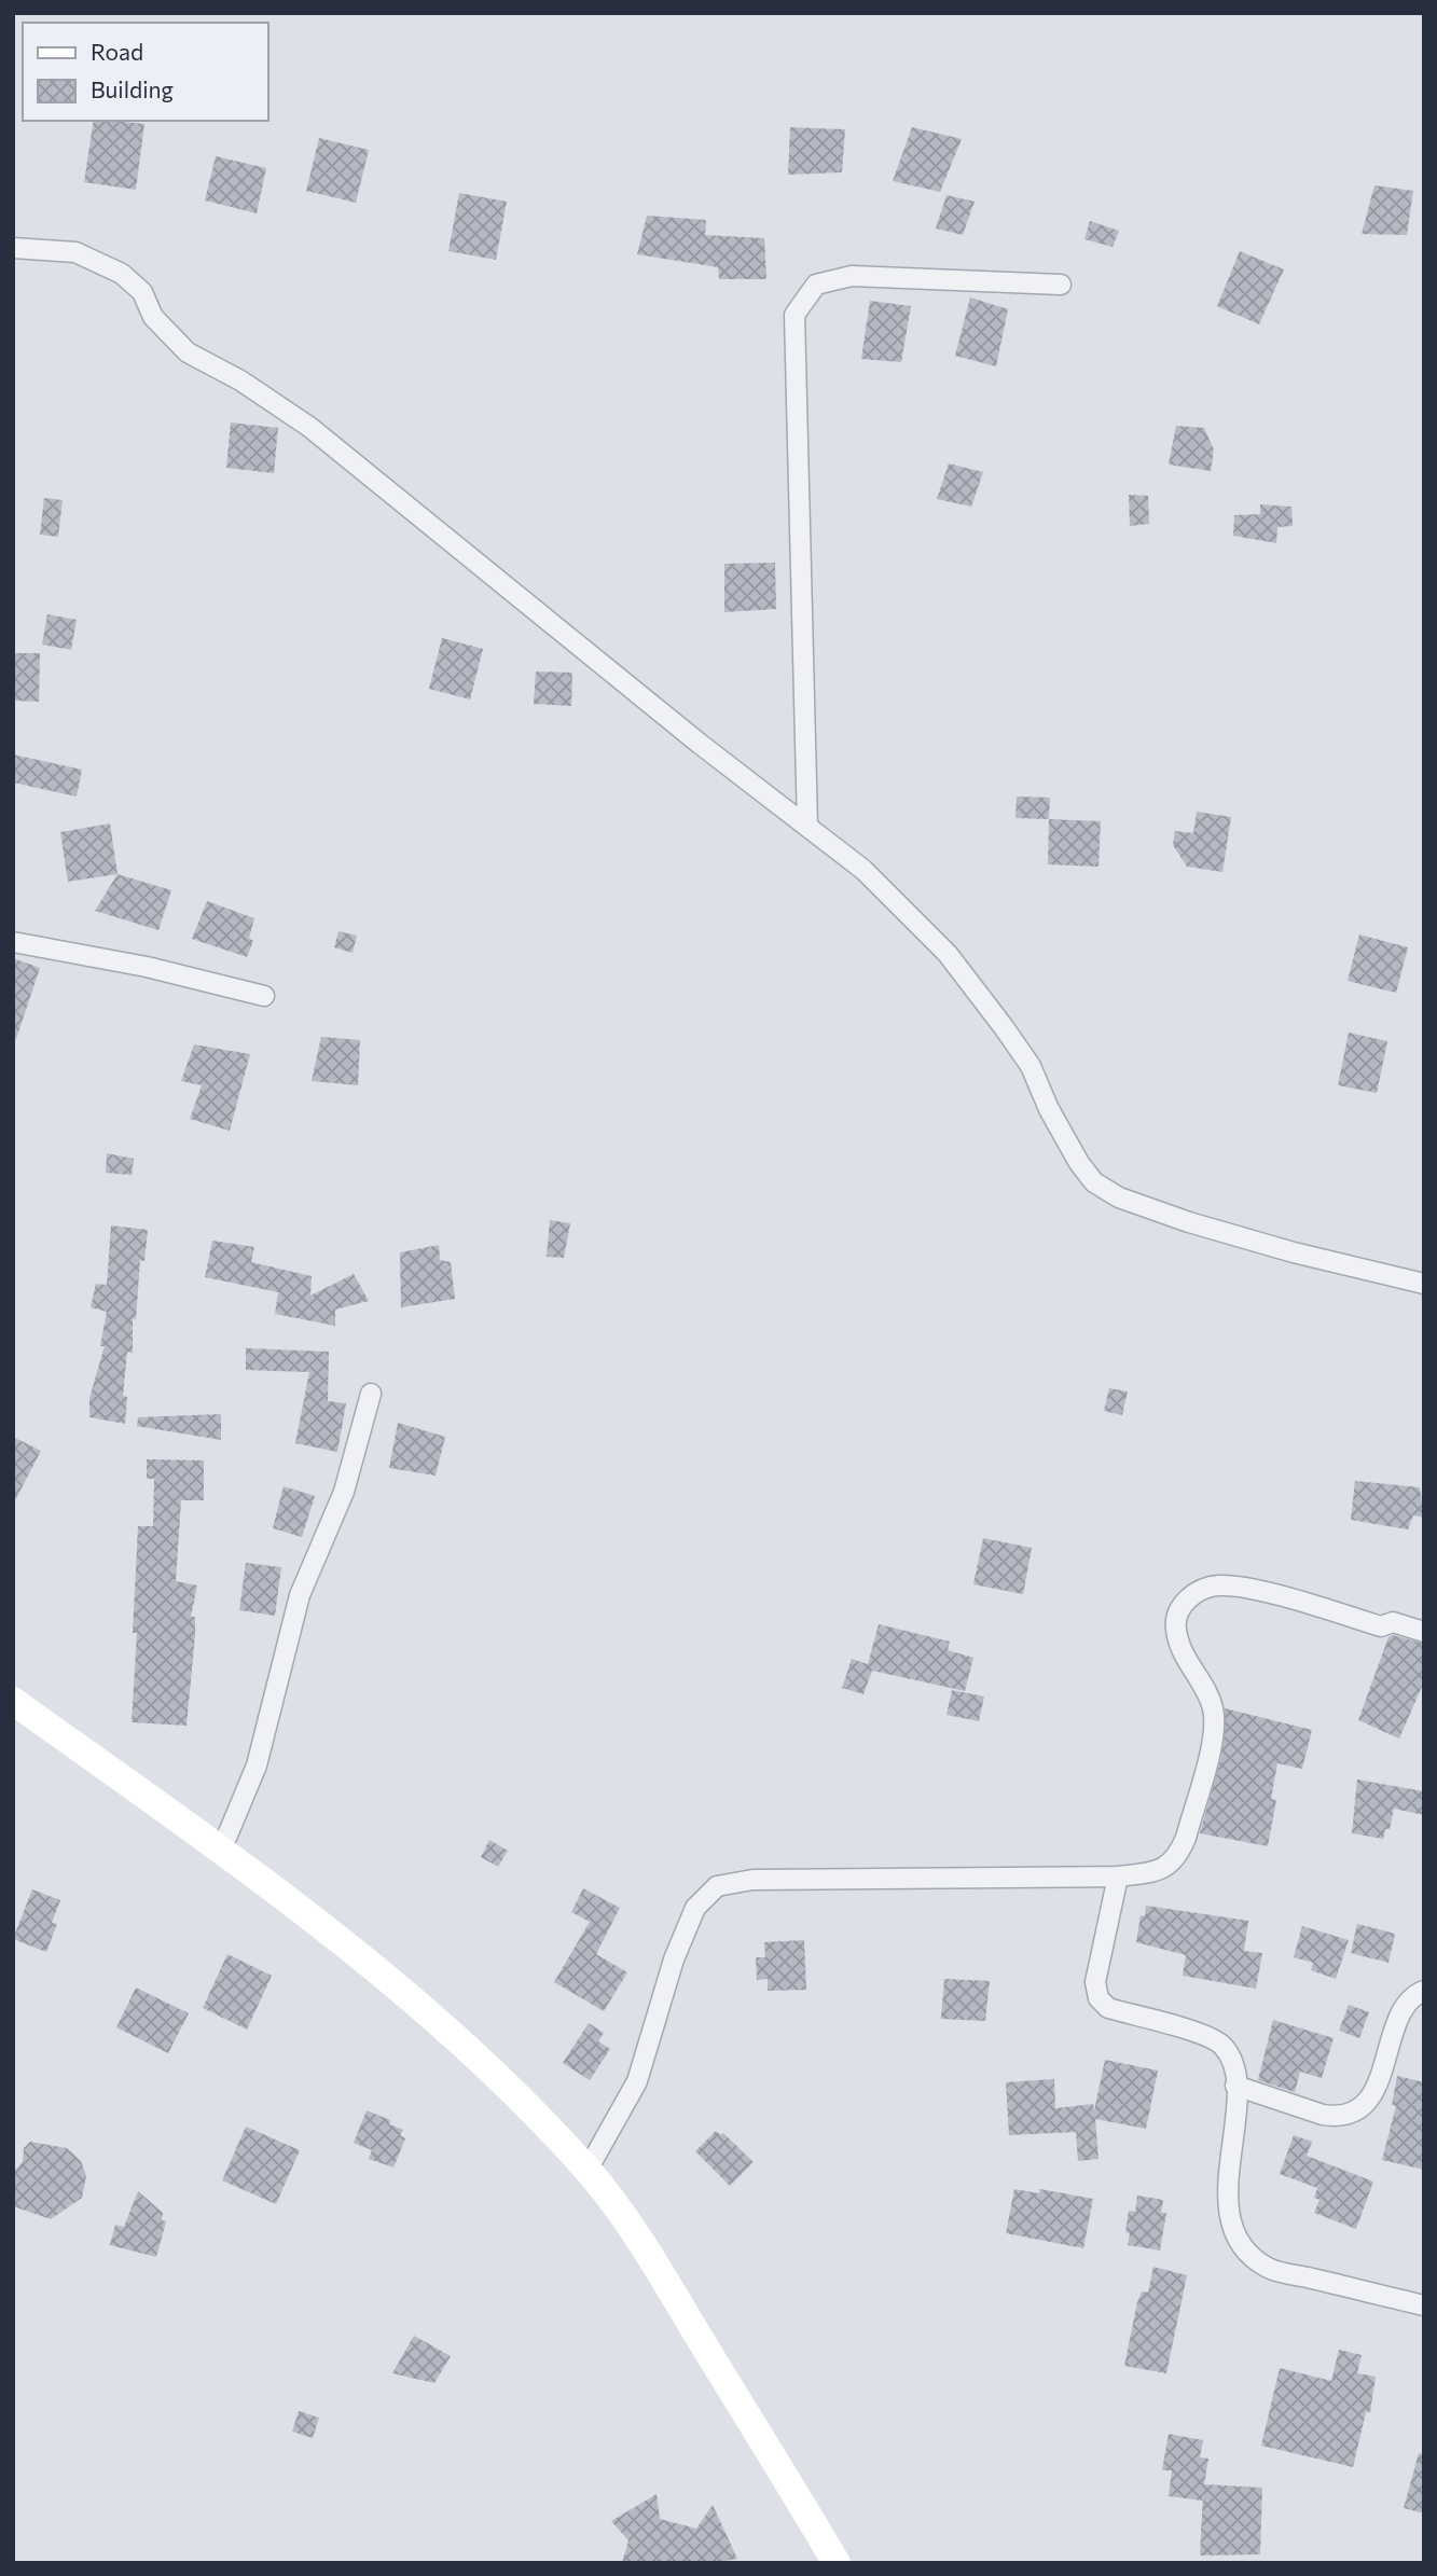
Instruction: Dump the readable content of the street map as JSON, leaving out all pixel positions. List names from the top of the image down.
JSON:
{
  "legend": ["Road", "Building"]
}
